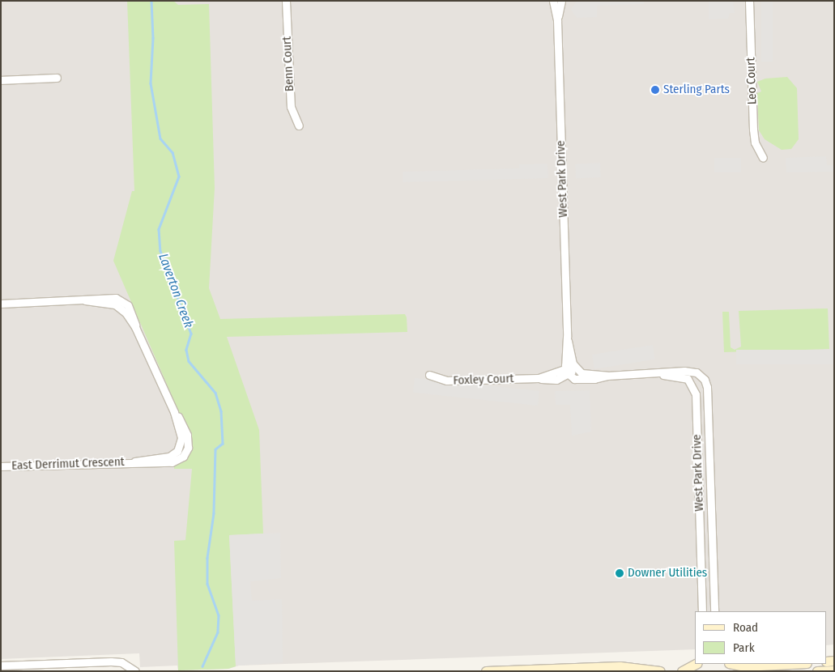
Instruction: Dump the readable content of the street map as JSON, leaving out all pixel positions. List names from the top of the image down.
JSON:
{
  "streets": {
    "street": [
      "Benn Court",
      "Leo Court",
      "West Park Drive",
      "Foxley Court",
      "East Derrimut Crescent"
    ]
  },
  "crossings": [
    ["West Park Drive", "Foxley Court"]
  ],
  "water": ["Laverton Creek"],
  "places": ["Sterling Parts", "Downer Utilities"],
  "legend": ["Road", "Park"]
}
